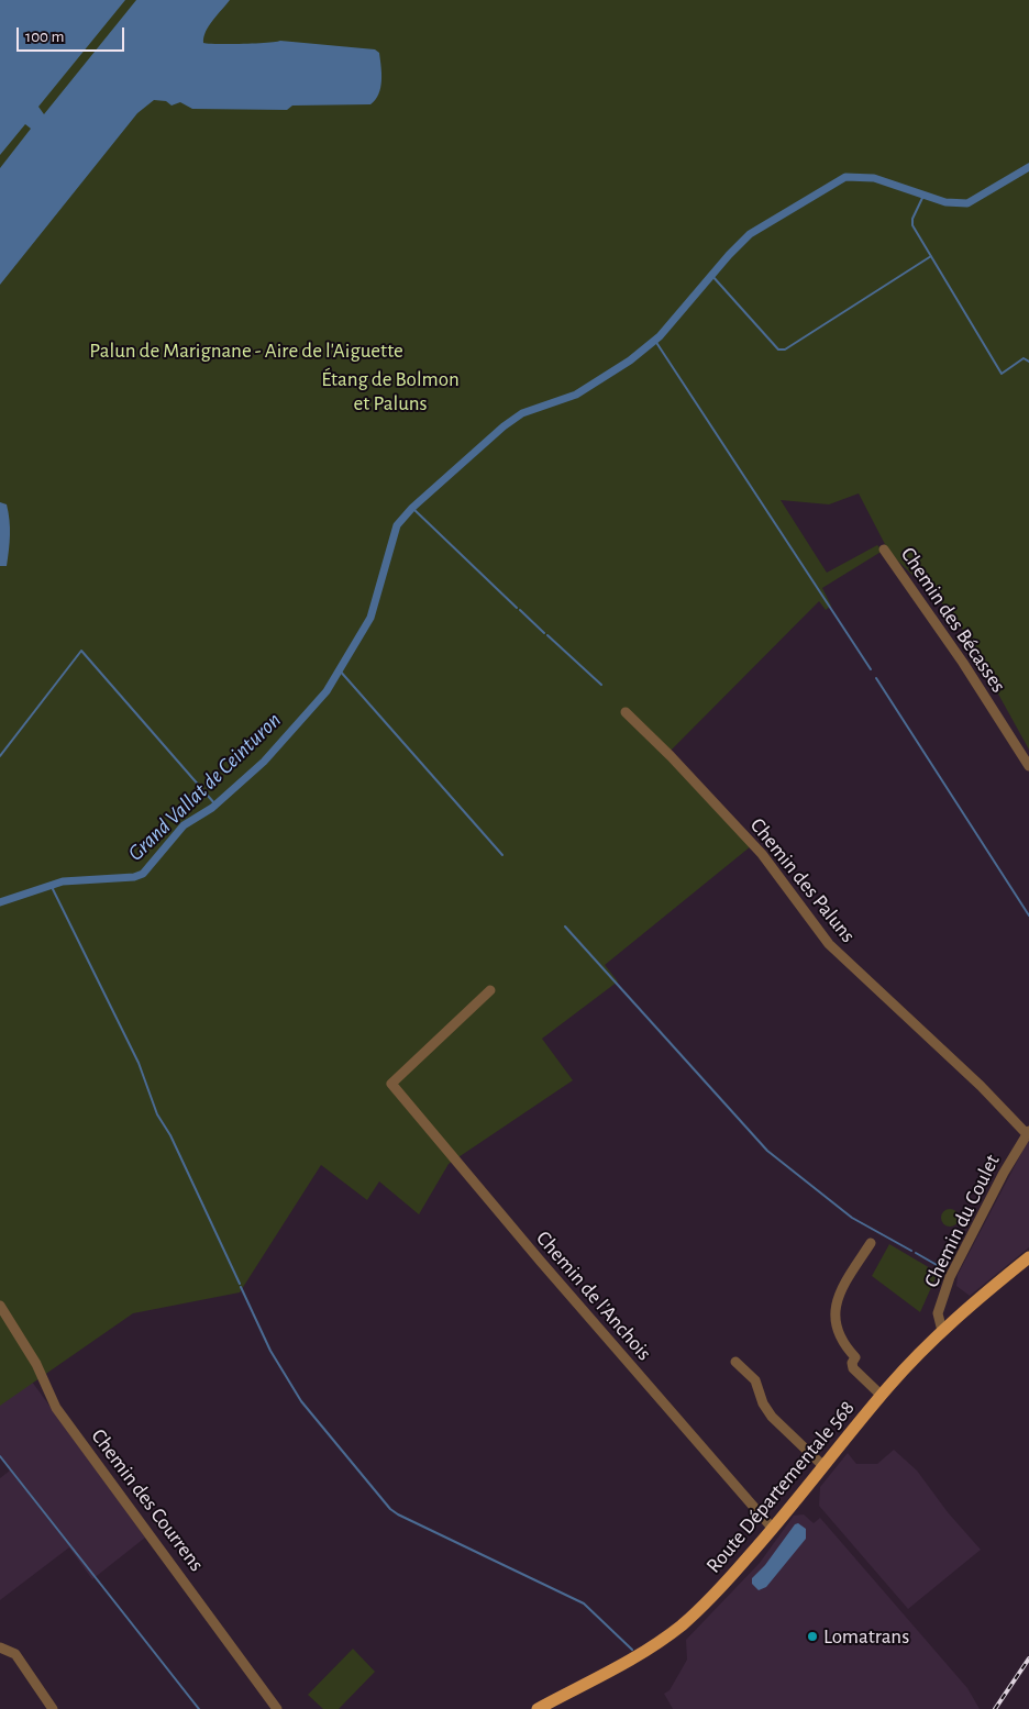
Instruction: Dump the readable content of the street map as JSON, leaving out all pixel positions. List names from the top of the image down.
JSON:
{
  "streets": {
    "main road": ["Route Départementale 568"],
    "street": [
      "Chemin des Bécasses",
      "Chemin des Paluns",
      "Chemin du Coulet",
      "Chemin de l'Anchois",
      "Chemin des Courrens"
    ]
  },
  "crossings": [
    ["Chemin des Paluns", "Chemin du Coulet"],
    ["Chemin du Coulet", "Route Départementale 568"],
    ["Chemin de l'Anchois", "Route Départementale 568"]
  ],
  "water": ["Grand Vallat de Ceinturon"],
  "parks": ["Palun de Marignane - Aire de l'Aiguette", "Étang de Bolmon et Paluns"],
  "places": ["Lomatrans"],
  "scale_bar": "100 m"
}
